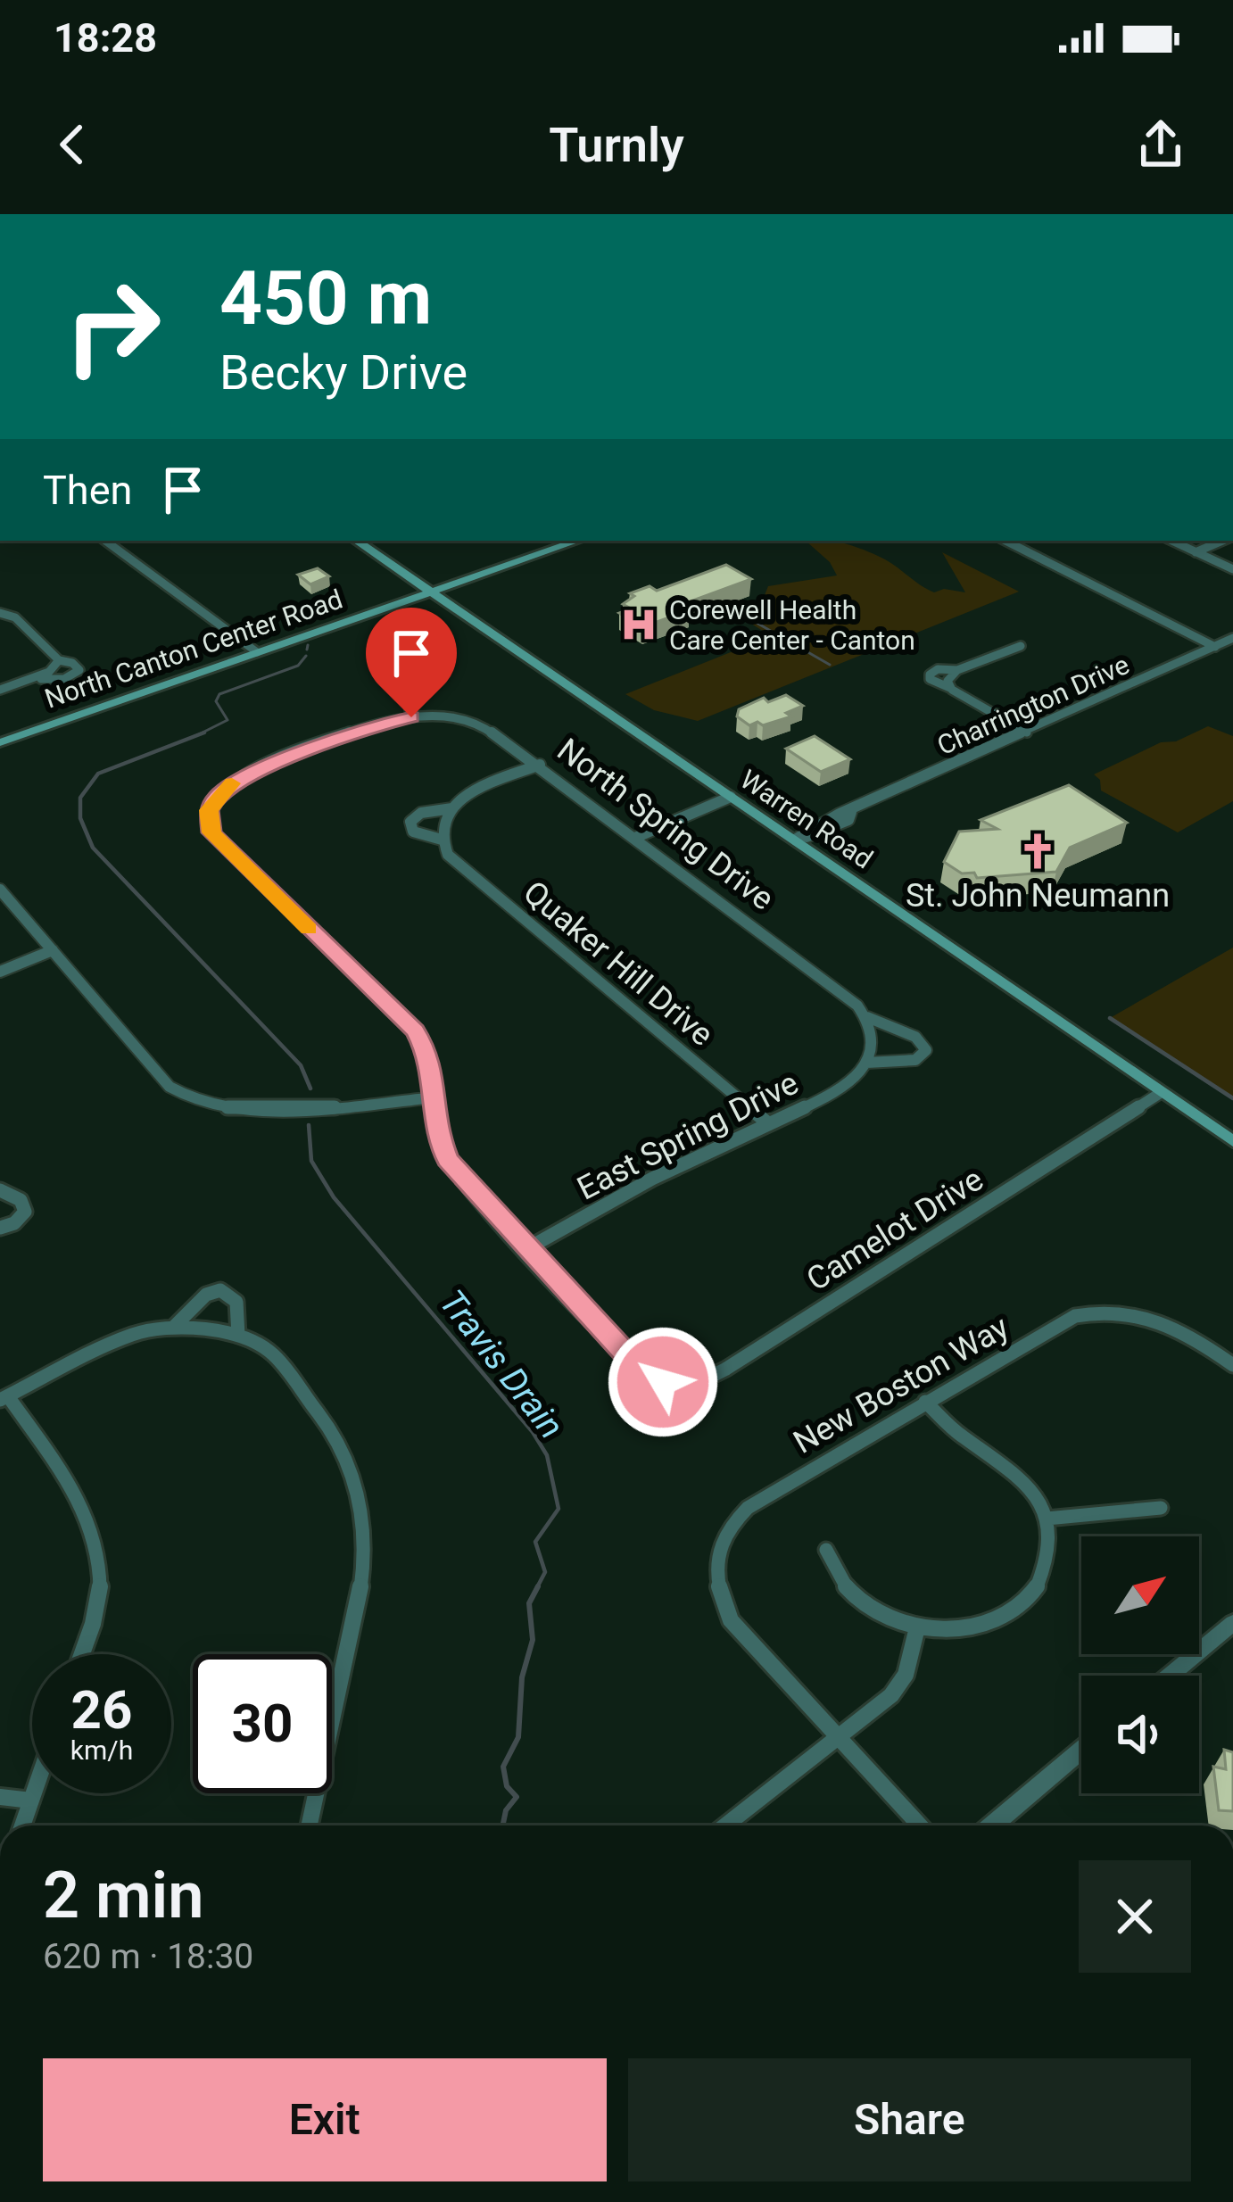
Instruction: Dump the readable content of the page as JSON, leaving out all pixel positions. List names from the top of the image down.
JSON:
{
  "streets": {
    "main road": ["North Canton Center Road", "Warren Road"],
    "street": [
      "Charrington Drive",
      "North Spring Drive",
      "Quaker Hill Drive",
      "East Spring Drive",
      "Camelot Drive",
      "New Boston Way"
    ]
  },
  "crossings": [
    ["North Canton Center Road", "Warren Road"],
    ["Charrington Drive", "Warren Road"],
    ["Warren Road", "Camelot Drive"],
    ["North Spring Drive", "Quaker Hill Drive"],
    ["North Spring Drive", "East Spring Drive"],
    ["Quaker Hill Drive", "East Spring Drive"],
    ["East Spring Drive", "Camelot Drive"]
  ],
  "water": ["Travis Drain"],
  "places": {
    "hospital": ["Corewell Health Care Center - Canton"],
    "church": ["St. John Neumann"]
  },
  "north": "top right",
  "page": {
    "status": "18:28",
    "header": "Turnly",
    "turn": ["450 m", "Becky Drive"],
    "then": "Then",
    "speed": "26 km/h",
    "limit": "30",
    "heading": ["2 min", "620 m · 18:30"],
    "buttons": ["Exit", "Share"]
  }
}
